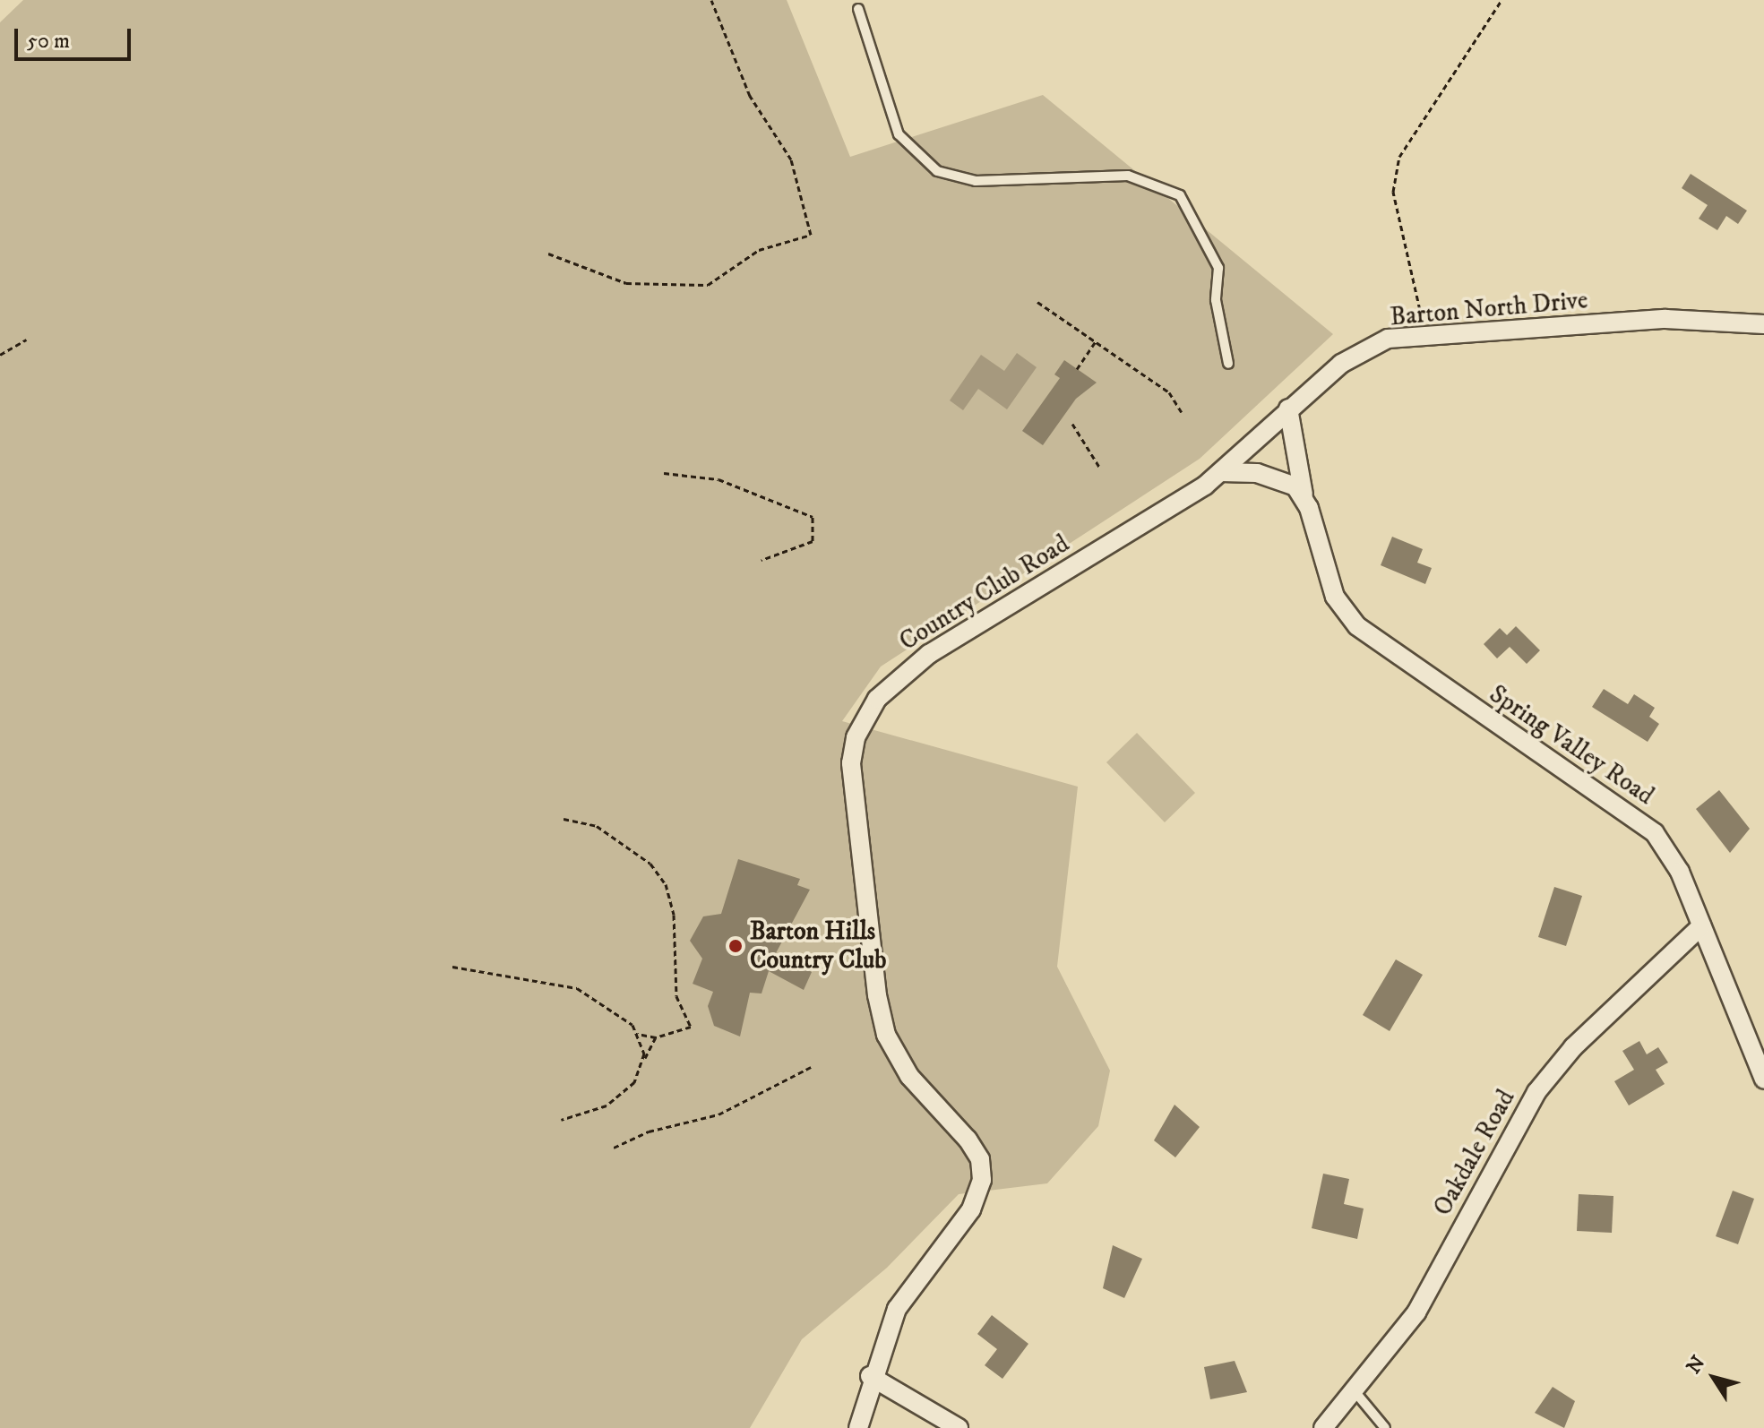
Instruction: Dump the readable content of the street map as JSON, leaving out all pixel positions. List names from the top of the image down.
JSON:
{
  "streets": {
    "street": [
      "Barton North Drive",
      "Country Club Road",
      "Spring Valley Road",
      "Oakdale Road"
    ]
  },
  "crossings": [
    ["Barton North Drive", "Country Club Road"],
    ["Barton North Drive", "Spring Valley Road"],
    ["Spring Valley Road", "Oakdale Road"]
  ],
  "places": ["Barton Hills Country Club"],
  "scale_bar": "50 m",
  "north": "top left"
}
